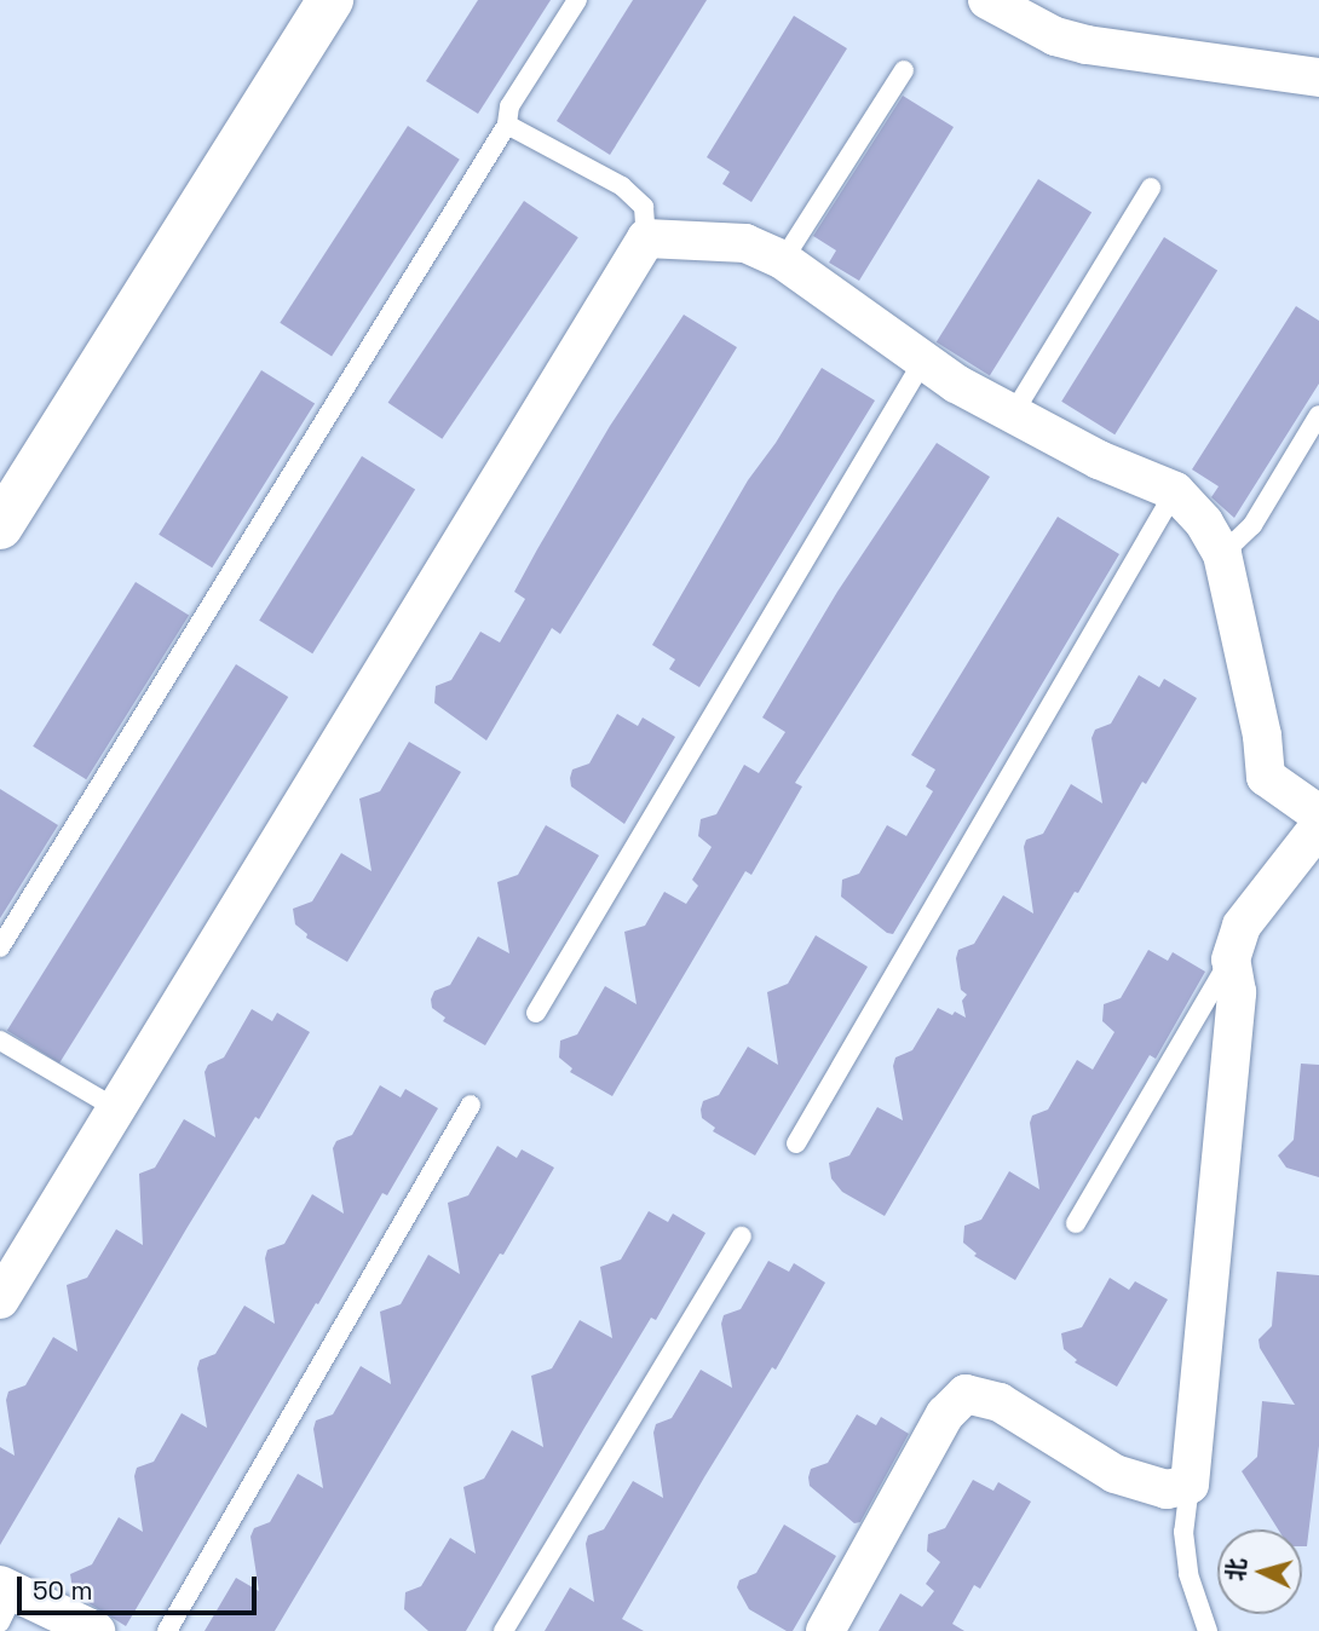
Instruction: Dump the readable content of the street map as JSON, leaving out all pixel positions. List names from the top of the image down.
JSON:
{
  "scale_bar": "50 m",
  "north": "left"
}
